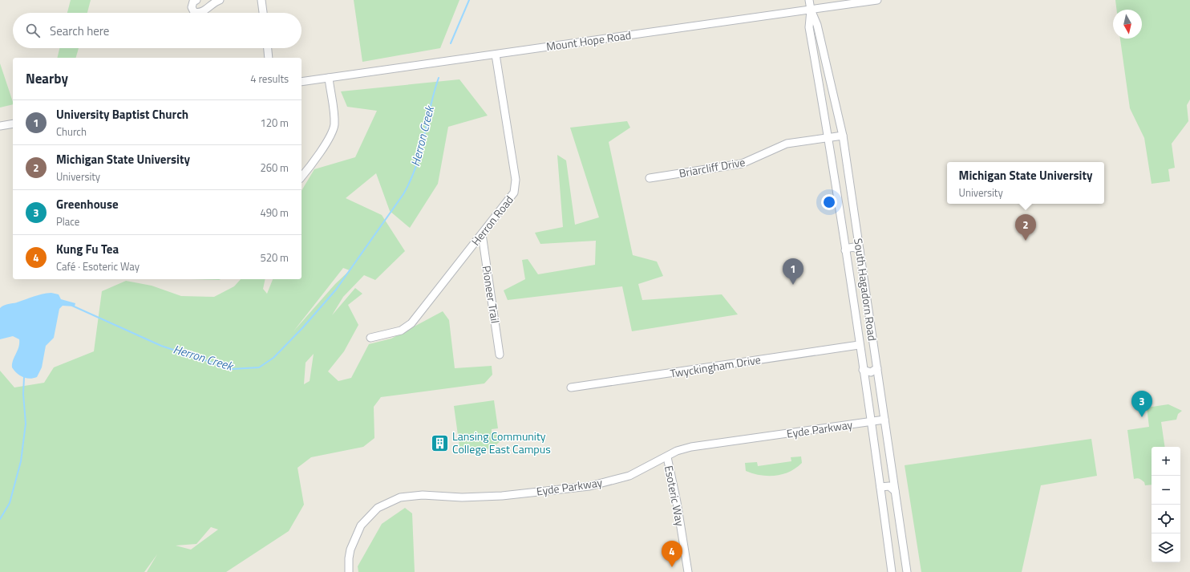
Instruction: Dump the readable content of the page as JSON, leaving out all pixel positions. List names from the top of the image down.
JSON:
{
  "streets": {
    "street": [
      "Mount Hope Road",
      "Briarcliff Drive",
      "Herron Road",
      "South Hagadorn Road",
      "Pioneer Trail",
      "Twyckingham Drive",
      "Eyde Parkway",
      "Esoteric Way"
    ]
  },
  "crossings": [
    ["Mount Hope Road", "Herron Road"],
    ["Mount Hope Road", "South Hagadorn Road"],
    ["Briarcliff Drive", "South Hagadorn Road"],
    ["Herron Road", "Pioneer Trail"],
    ["South Hagadorn Road", "Twyckingham Drive"],
    ["South Hagadorn Road", "Eyde Parkway"],
    ["Eyde Parkway", "Esoteric Way"]
  ],
  "water": ["Herron Creek"],
  "places": {
    "building": ["Lansing Community College East Campus"]
  },
  "north": "bottom",
  "page": {
    "search": "Search here",
    "heading": ["Nearby", "4 results"],
    "list": [
      {
        "mark": "1",
        "name": "University Baptist Church",
        "note": "Church",
        "value": "120 m"
      },
      {
        "mark": "2",
        "name": "Michigan State University",
        "note": "University",
        "value": "260 m"
      },
      {
        "mark": "3",
        "name": "Greenhouse",
        "note": "Place",
        "value": "490 m"
      },
      {
        "mark": "4",
        "name": "Kung Fu Tea",
        "note": "Café · Esoteric Way",
        "value": "520 m"
      }
    ],
    "popup": ["Michigan State University", "University"],
    "pins": [
      "2",
      "1",
      "3",
      "4"
    ],
    "map_buttons": ["+", "−"]
  }
}
